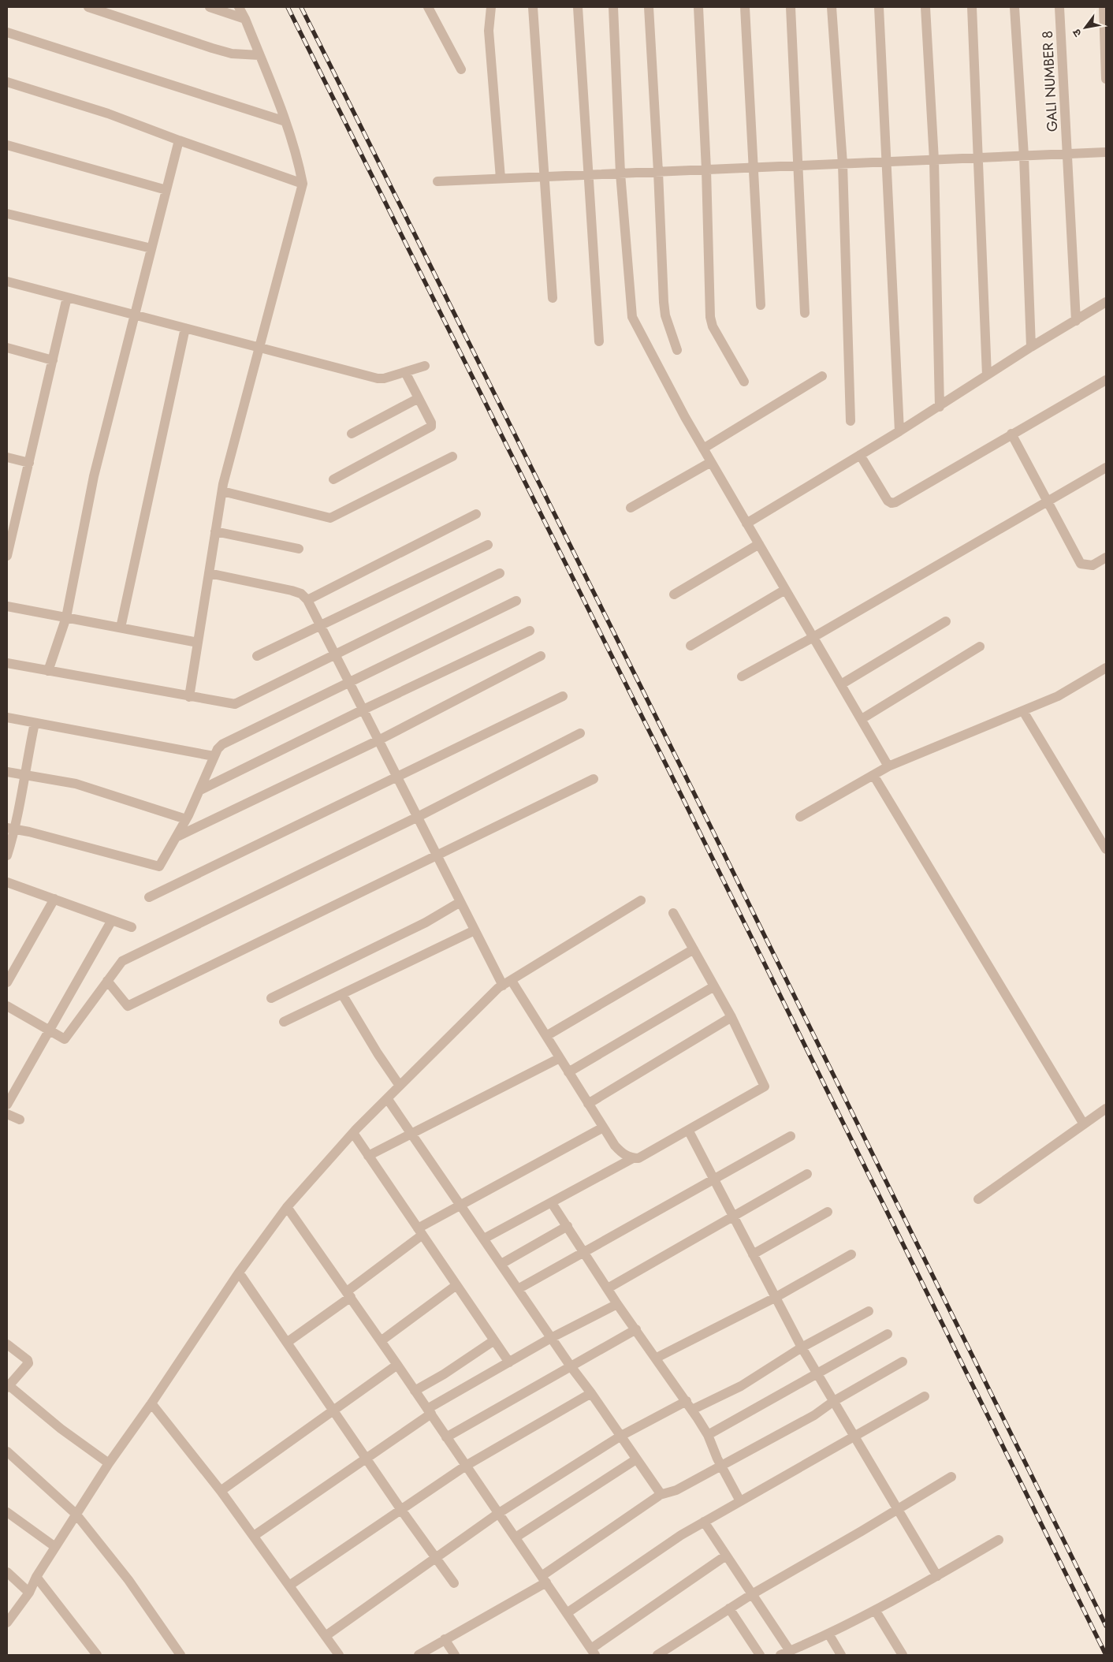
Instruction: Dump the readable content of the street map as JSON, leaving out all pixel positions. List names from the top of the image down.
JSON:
{
  "streets": {
    "street": ["GALI NUMBER 8"]
  },
  "north": "bottom left"
}
